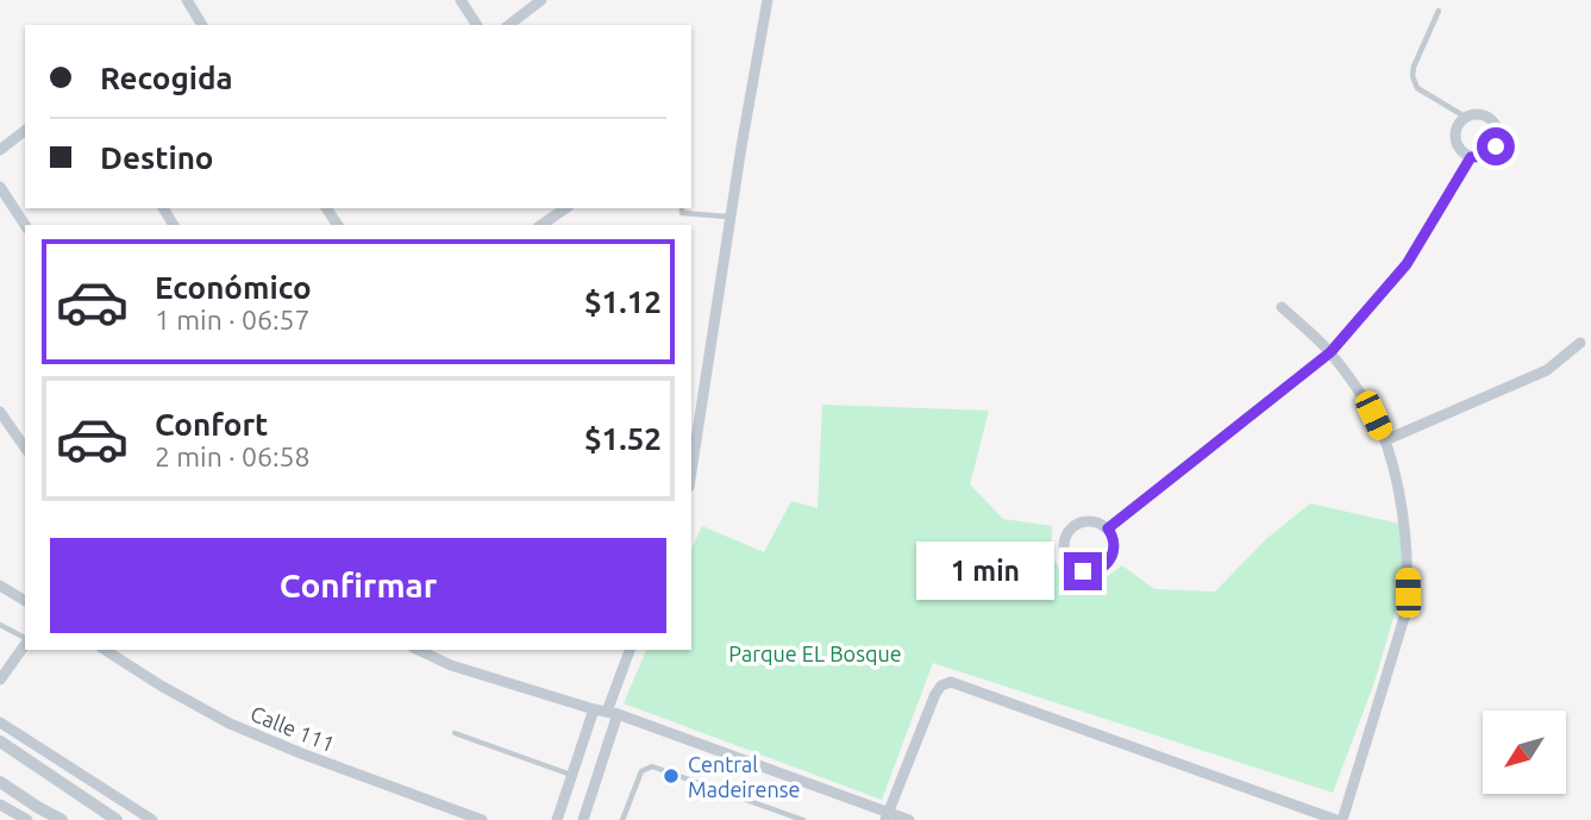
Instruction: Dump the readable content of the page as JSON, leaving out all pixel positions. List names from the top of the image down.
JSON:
{
  "streets": {
    "street": ["Calle 111"]
  },
  "parks": ["Parque EL Bosque"],
  "places": ["Central Madeirense"],
  "north": "bottom left",
  "page": {
    "banner": ["Recogida", "Destino"],
    "list": [
      {
        "name": "Económico",
        "note": "1 min · 06:57",
        "value": "$1.12"
      },
      {
        "name": "Confort",
        "note": "2 min · 06:58",
        "value": "$1.52"
      }
    ],
    "buttons": "Confirmar",
    "bubble": "1 min"
  }
}
